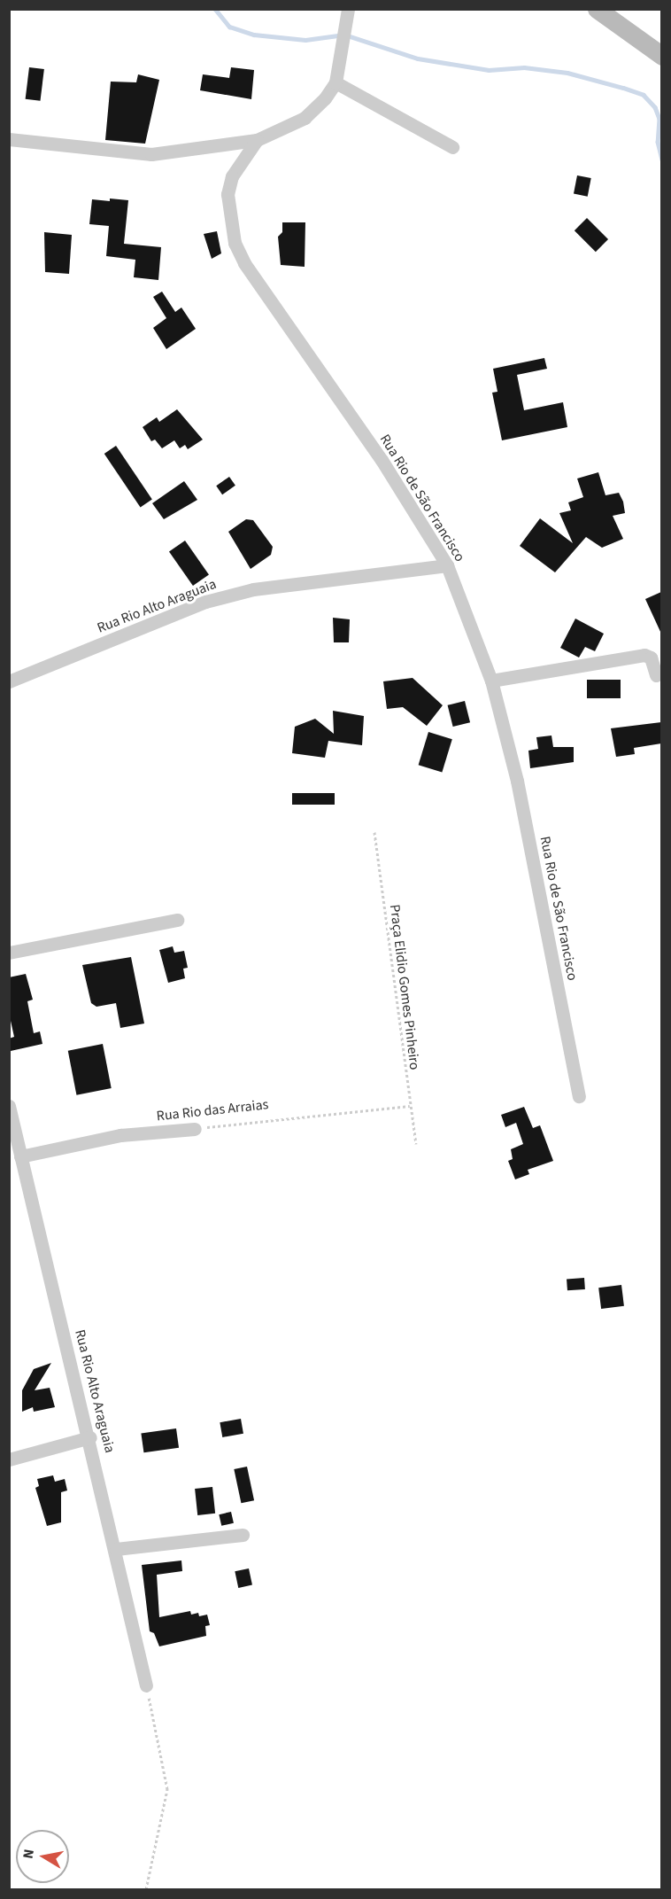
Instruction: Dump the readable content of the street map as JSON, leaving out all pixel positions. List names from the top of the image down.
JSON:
{
  "streets": {
    "street": ["Rua Rio de São Francisco", "Rua Rio Alto Araguaia", "Rua Rio das Arraias"],
    "path": ["Praça Elidio Gomes Pinheiro"]
  },
  "crossings": [
    ["Rua Rio de São Francisco", "Rua Rio Alto Araguaia"],
    ["Rua Rio Alto Araguaia", "Rua Rio das Arraias"],
    ["Praça Elidio Gomes Pinheiro", "Rua Rio das Arraias"]
  ],
  "north": "left"
}
